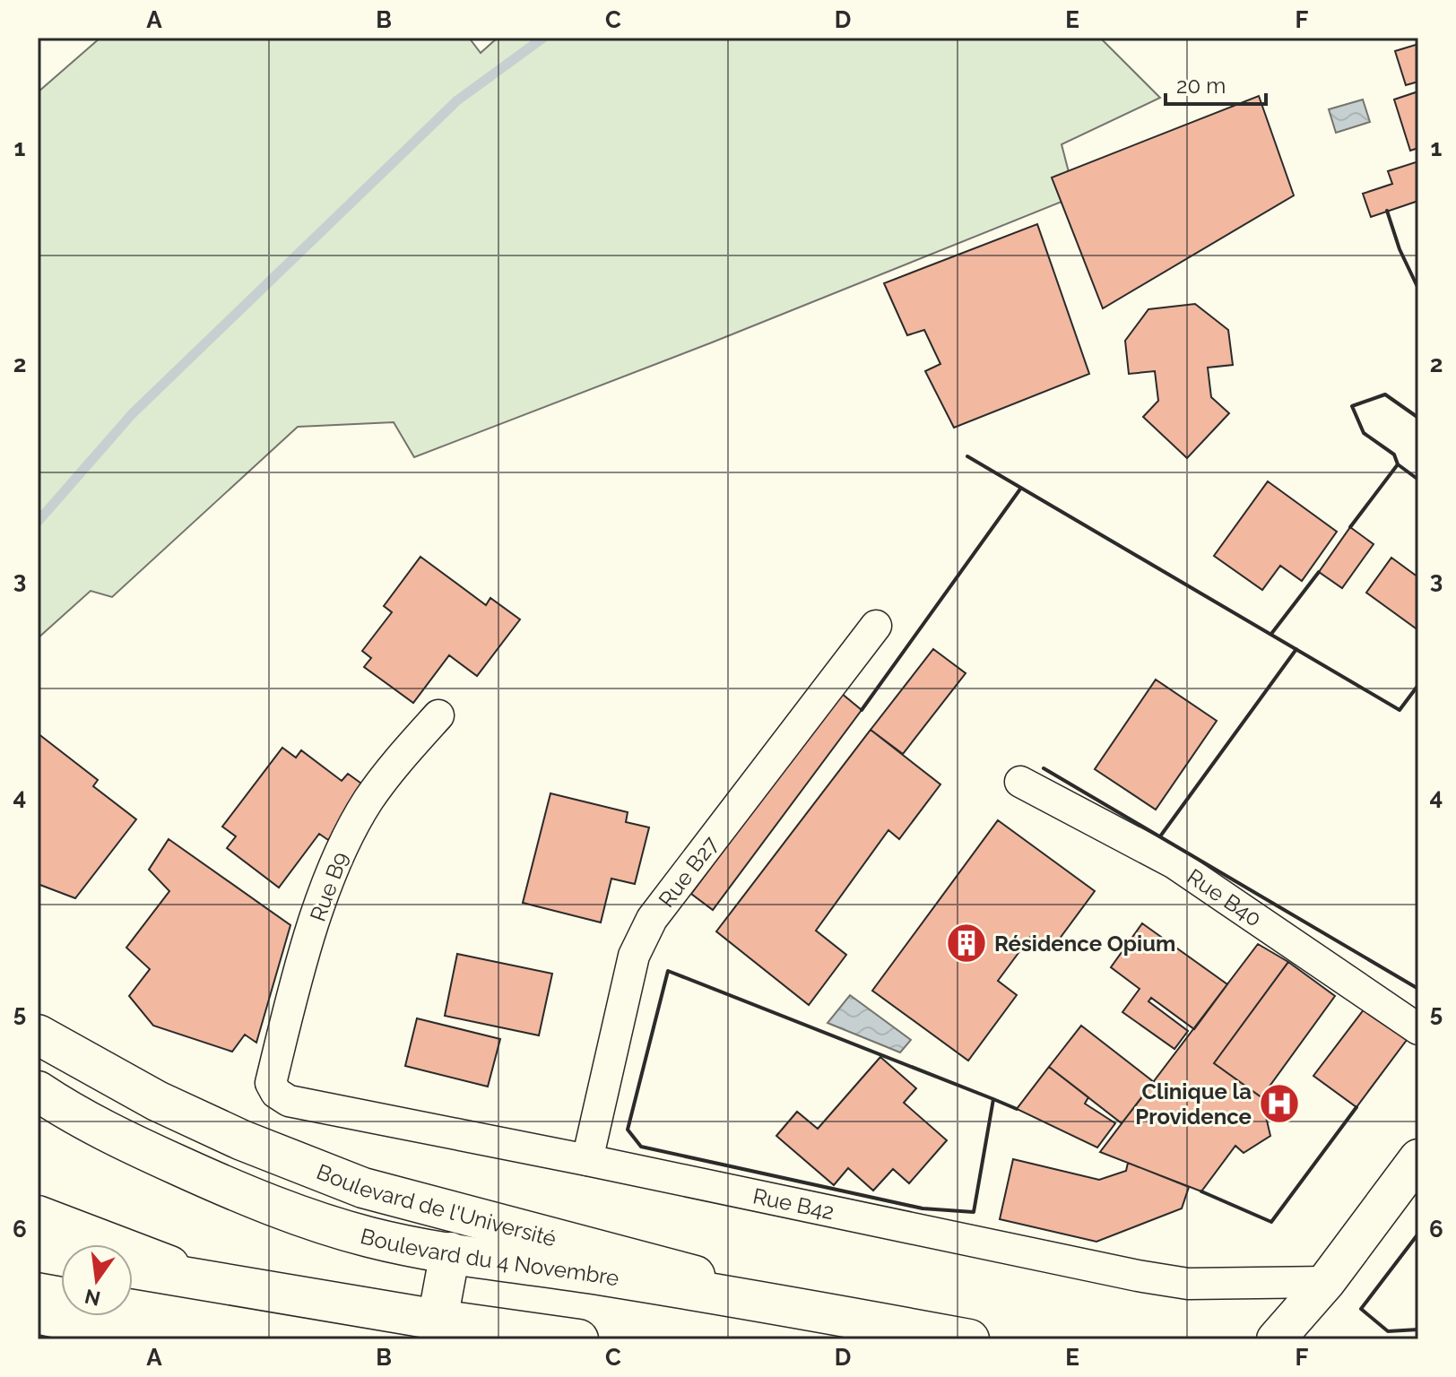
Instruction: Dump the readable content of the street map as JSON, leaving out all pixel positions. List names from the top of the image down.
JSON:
{
  "streets": {
    "main road": ["Boulevard de l'Université", "Boulevard du 4 Novembre"],
    "street": [
      "Rue B27",
      "Rue B9",
      "Rue B40",
      "Rue B42"
    ]
  },
  "crossings": [
    ["Rue B27", "Rue B42"],
    ["Rue B9", "Rue B42"],
    ["Boulevard de l'Université", "Boulevard du 4 Novembre"]
  ],
  "places": {
    "building": ["Résidence Opium"],
    "hospital": ["Clinique la Providence"]
  },
  "scale_bar": "20 m",
  "north": "bottom",
  "grid": {
    "columns": [
      "A",
      "B",
      "C",
      "D",
      "E",
      "F"
    ],
    "rows": [
      "1",
      "2",
      "3",
      "4",
      "5",
      "6"
    ]
  }
}
